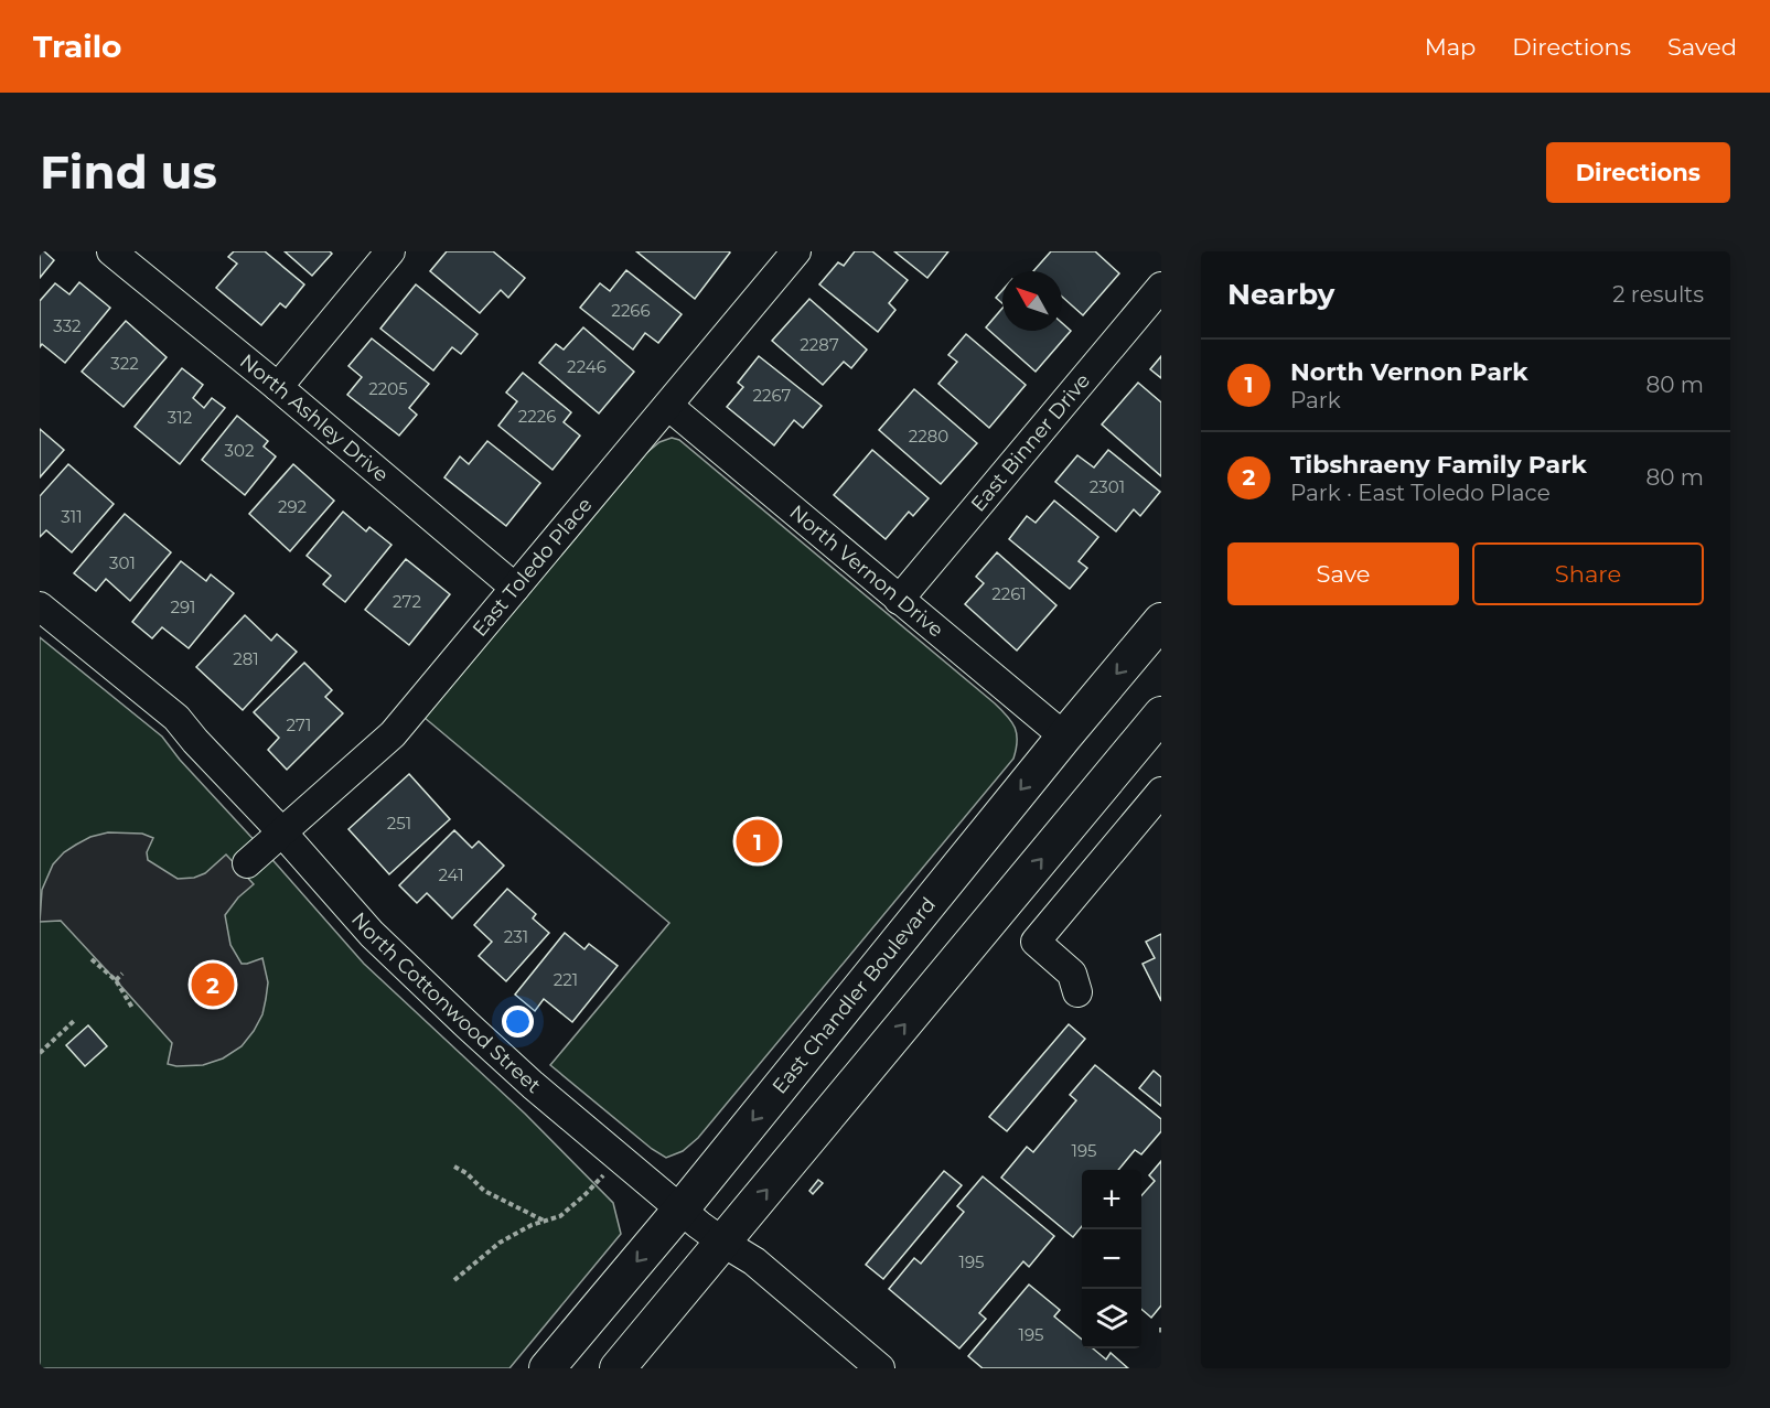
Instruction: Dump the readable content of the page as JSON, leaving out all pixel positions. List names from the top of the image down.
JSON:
{
  "streets": {
    "main road": ["East Chandler Boulevard"],
    "street": [
      "North Ashley Drive",
      "East Binner Drive",
      "East Toledo Place",
      "North Vernon Drive",
      "North Cottonwood Street"
    ]
  },
  "crossings": [
    ["North Ashley Drive", "East Toledo Place"],
    ["East Binner Drive", "North Vernon Drive"],
    ["East Toledo Place", "North Vernon Drive"],
    ["East Toledo Place", "North Cottonwood Street"],
    ["North Vernon Drive", "East Chandler Boulevard"],
    ["East Chandler Boulevard", "North Cottonwood Street"]
  ],
  "house_numbers": [
    "2266",
    "332",
    "2287",
    "322",
    "2246",
    "2205",
    "2267",
    "2226",
    "312",
    "2280",
    "302",
    "2301",
    "292",
    "311",
    "301",
    "2261",
    "272",
    "291",
    "281",
    "271",
    "251",
    "241",
    "231",
    "221",
    "195",
    "195",
    "195"
  ],
  "north": "top left",
  "page": {
    "header": "Trailo",
    "nav": ["Map", "Directions", "Saved"],
    "buttons": [
      "Directions",
      ["Save", "Share"]
    ],
    "title": "Find us",
    "heading": ["Nearby", "2 results"],
    "list": [
      {
        "mark": "1",
        "name": "North Vernon Park",
        "note": "Park",
        "value": "80 m"
      },
      {
        "mark": "2",
        "name": "Tibshraeny Family Park",
        "note": "Park · East Toledo Place",
        "value": "80 m"
      }
    ],
    "pins": ["1", "2"],
    "map_buttons": ["+", "−"]
  }
}
